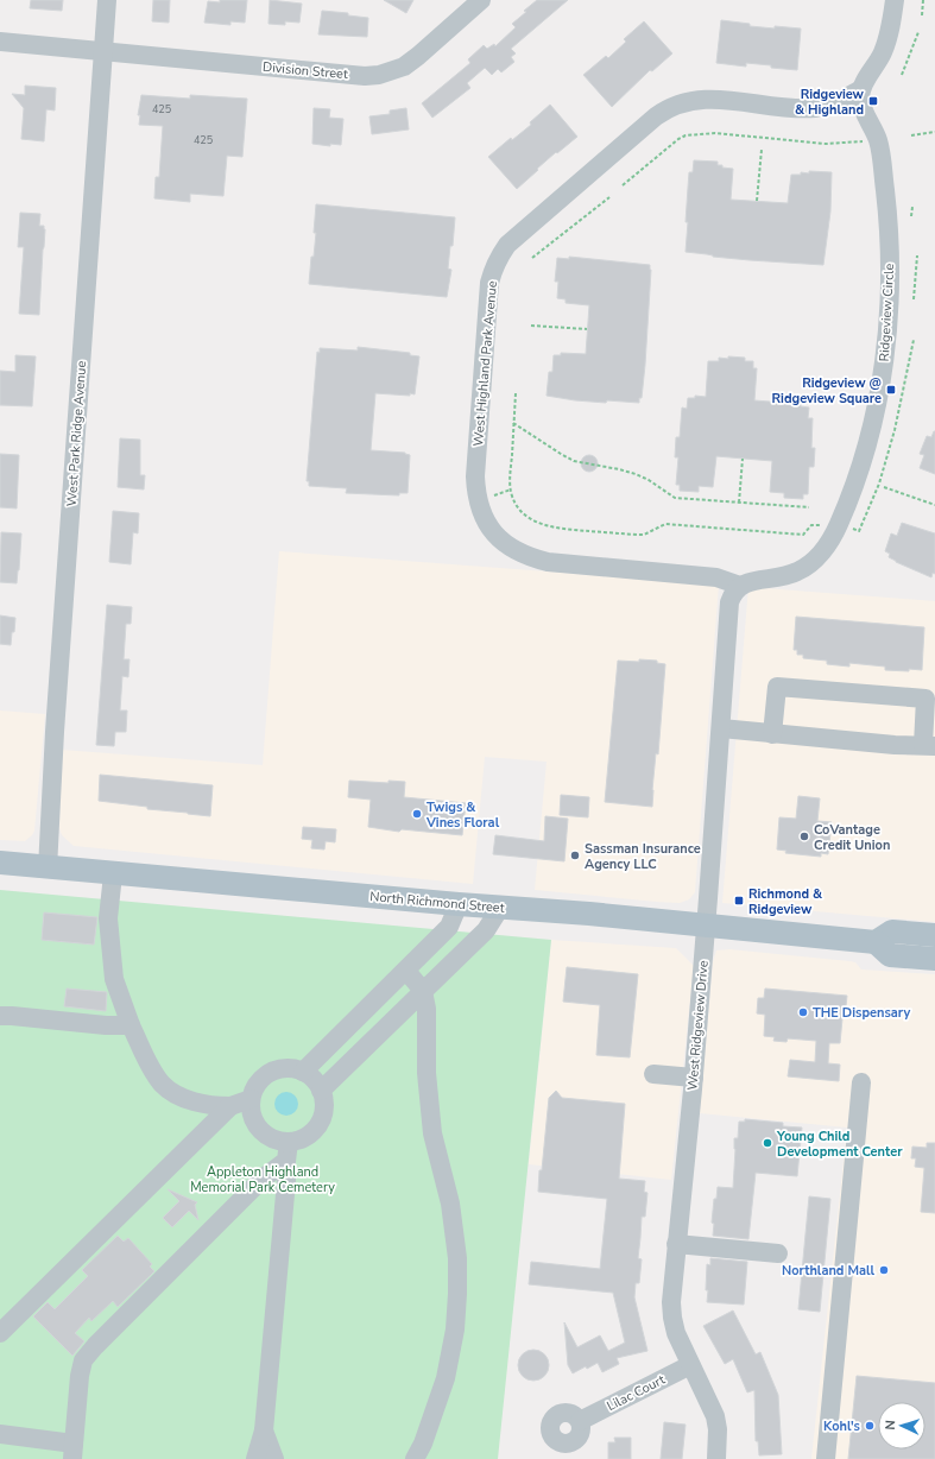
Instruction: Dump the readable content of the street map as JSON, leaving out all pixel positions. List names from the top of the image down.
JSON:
{
  "streets": {
    "main road": ["North Richmond Street"],
    "street": [
      "Division Street",
      "Ridgeview Circle",
      "West Highland Park Avenue",
      "West Park Ridge Avenue",
      "West Ridgeview Drive",
      "Lilac Court"
    ]
  },
  "crossings": [
    ["Division Street", "West Park Ridge Avenue"],
    ["Ridgeview Circle", "West Highland Park Avenue"],
    ["Ridgeview Circle", "West Ridgeview Drive"],
    ["West Highland Park Avenue", "West Ridgeview Drive"],
    ["West Park Ridge Avenue", "North Richmond Street"],
    ["North Richmond Street", "West Ridgeview Drive"],
    ["West Ridgeview Drive", "Lilac Court"]
  ],
  "parks": ["Appleton Highland Memorial Park Cemetery"],
  "places": {
    "transit": ["Ridgeview & Highland", "Ridgeview @ Ridgeview Square", "Richmond & Ridgeview"],
    "other": [
      "Twigs & Vines Floral",
      "CoVantage Credit Union",
      "Sassman Insurance Agency LLC",
      "THE Dispensary",
      "Young Child Development Center",
      "Northland Mall",
      "Kohl's"
    ]
  },
  "house_numbers": ["425", "425"],
  "north": "left"
}
